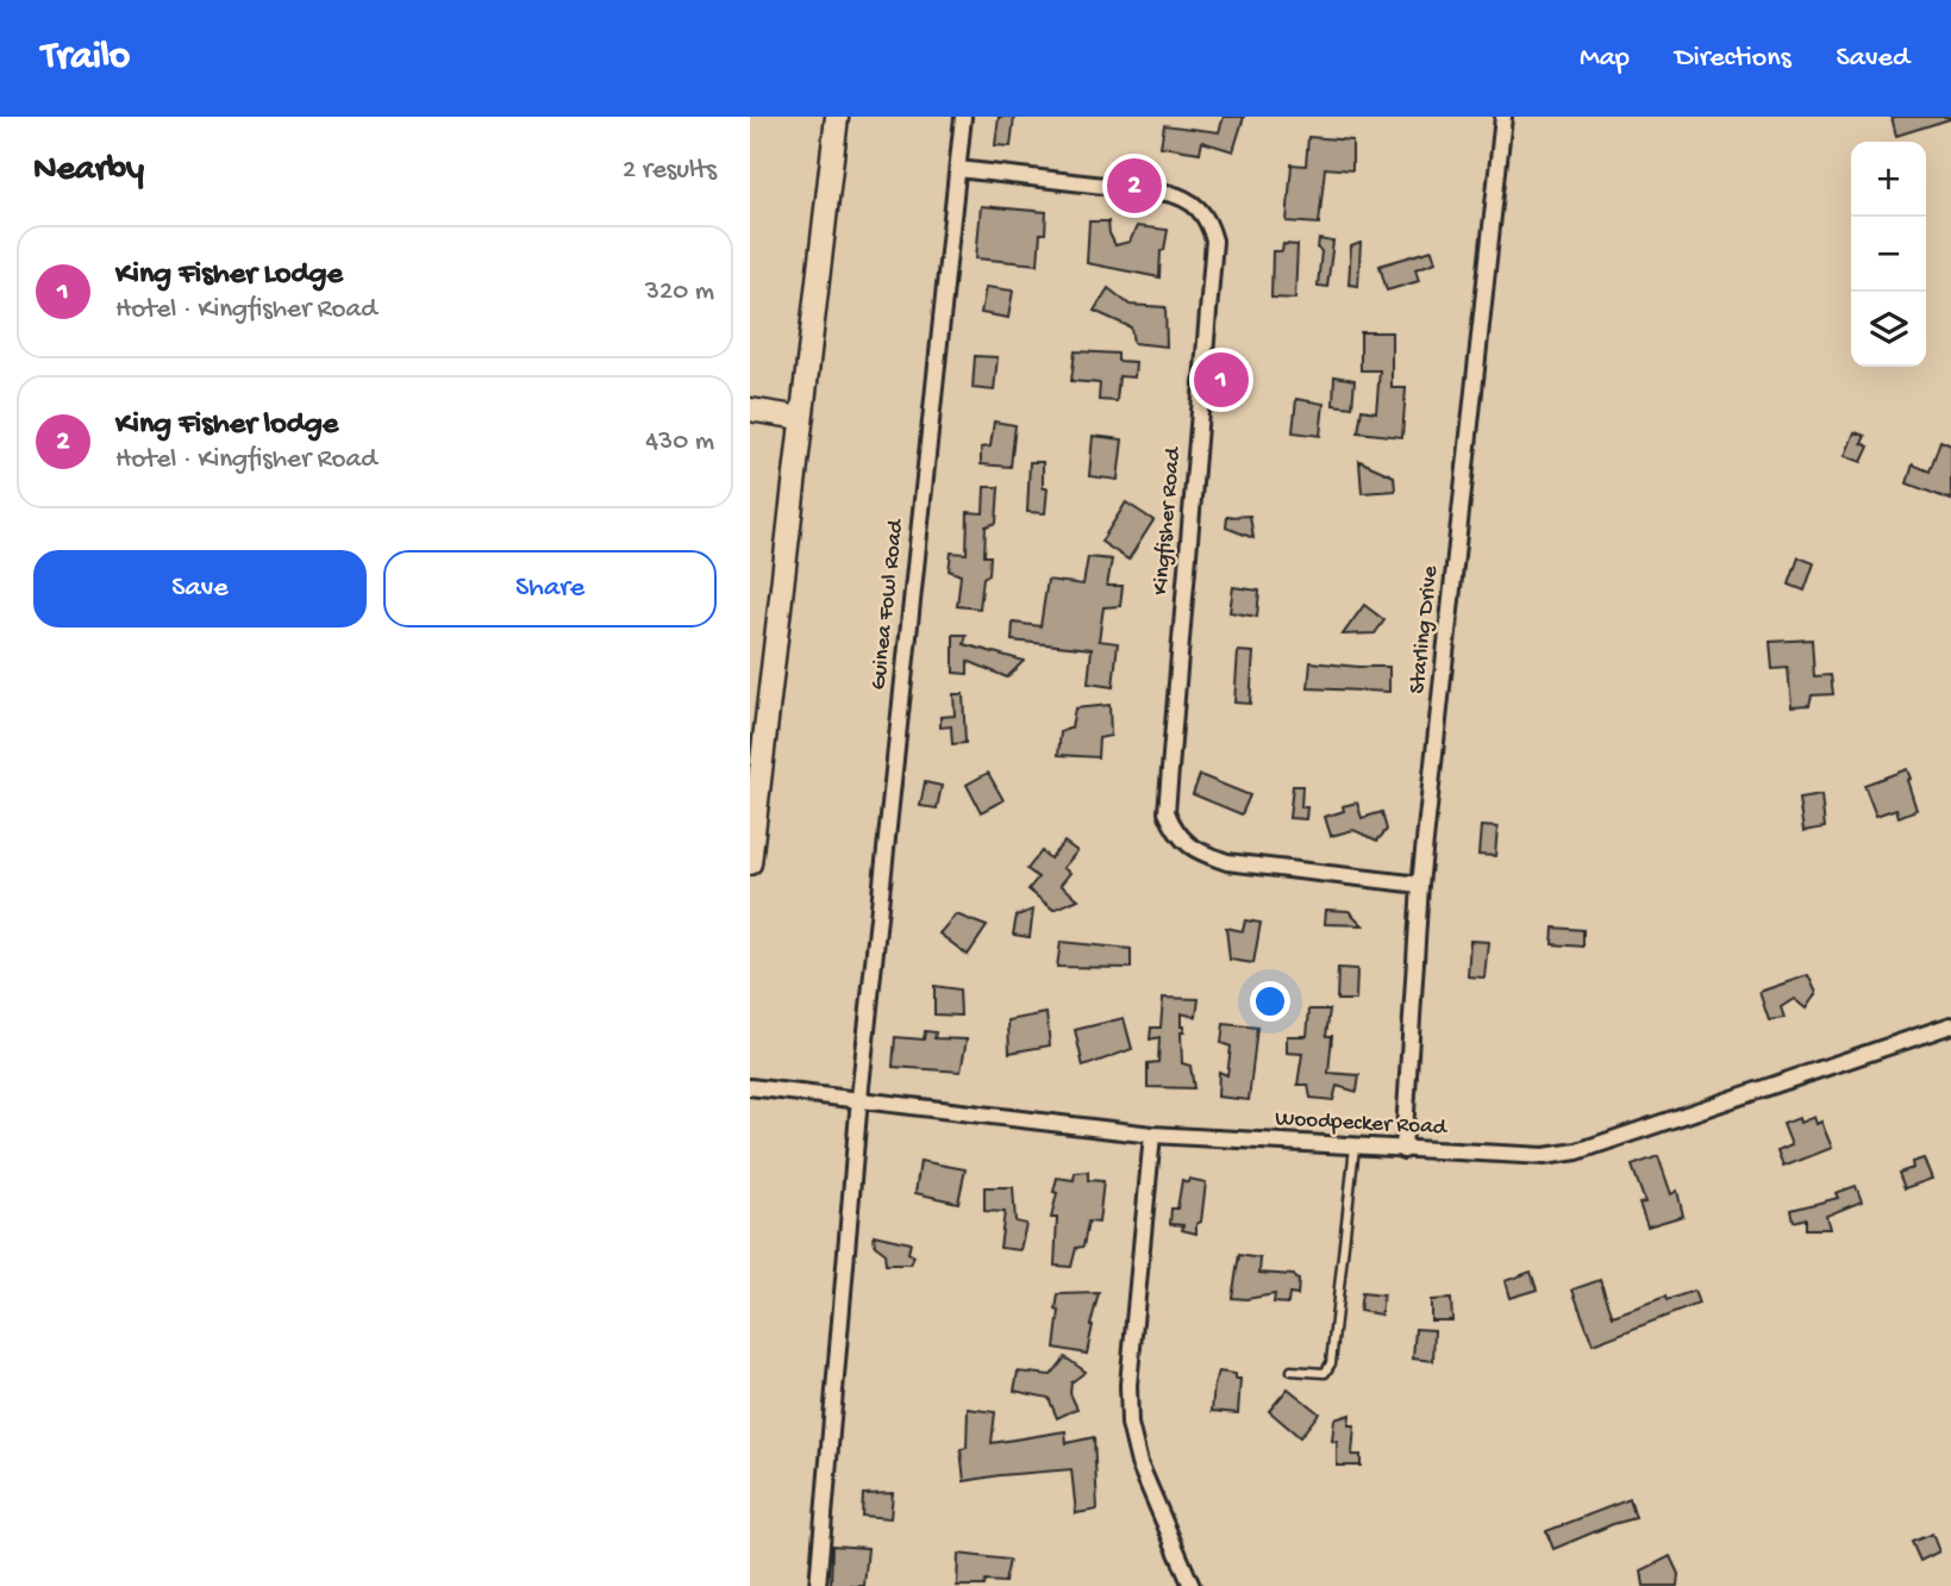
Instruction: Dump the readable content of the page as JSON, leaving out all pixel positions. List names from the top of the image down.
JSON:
{
  "streets": {
    "street": [
      "Kingfisher Road",
      "Guinea Fowl Road",
      "Starling Drive",
      "Woodpecker Road"
    ]
  },
  "crossings": [
    ["Kingfisher Road", "Guinea Fowl Road"],
    ["Kingfisher Road", "Starling Drive"],
    ["Guinea Fowl Road", "Woodpecker Road"],
    ["Starling Drive", "Woodpecker Road"]
  ],
  "page": {
    "header": "Trailo",
    "nav": ["Map", "Directions", "Saved"],
    "heading": ["Nearby", "2 results"],
    "map_buttons": ["+", "−"],
    "pins": ["2", "1"],
    "list": [
      {
        "mark": "1",
        "name": "King Fisher Lodge",
        "note": "Hotel · Kingfisher Road",
        "value": "320 m"
      },
      {
        "mark": "2",
        "name": "King Fisher lodge",
        "note": "Hotel · Kingfisher Road",
        "value": "430 m"
      }
    ],
    "buttons": ["Save", "Share"]
  }
}
